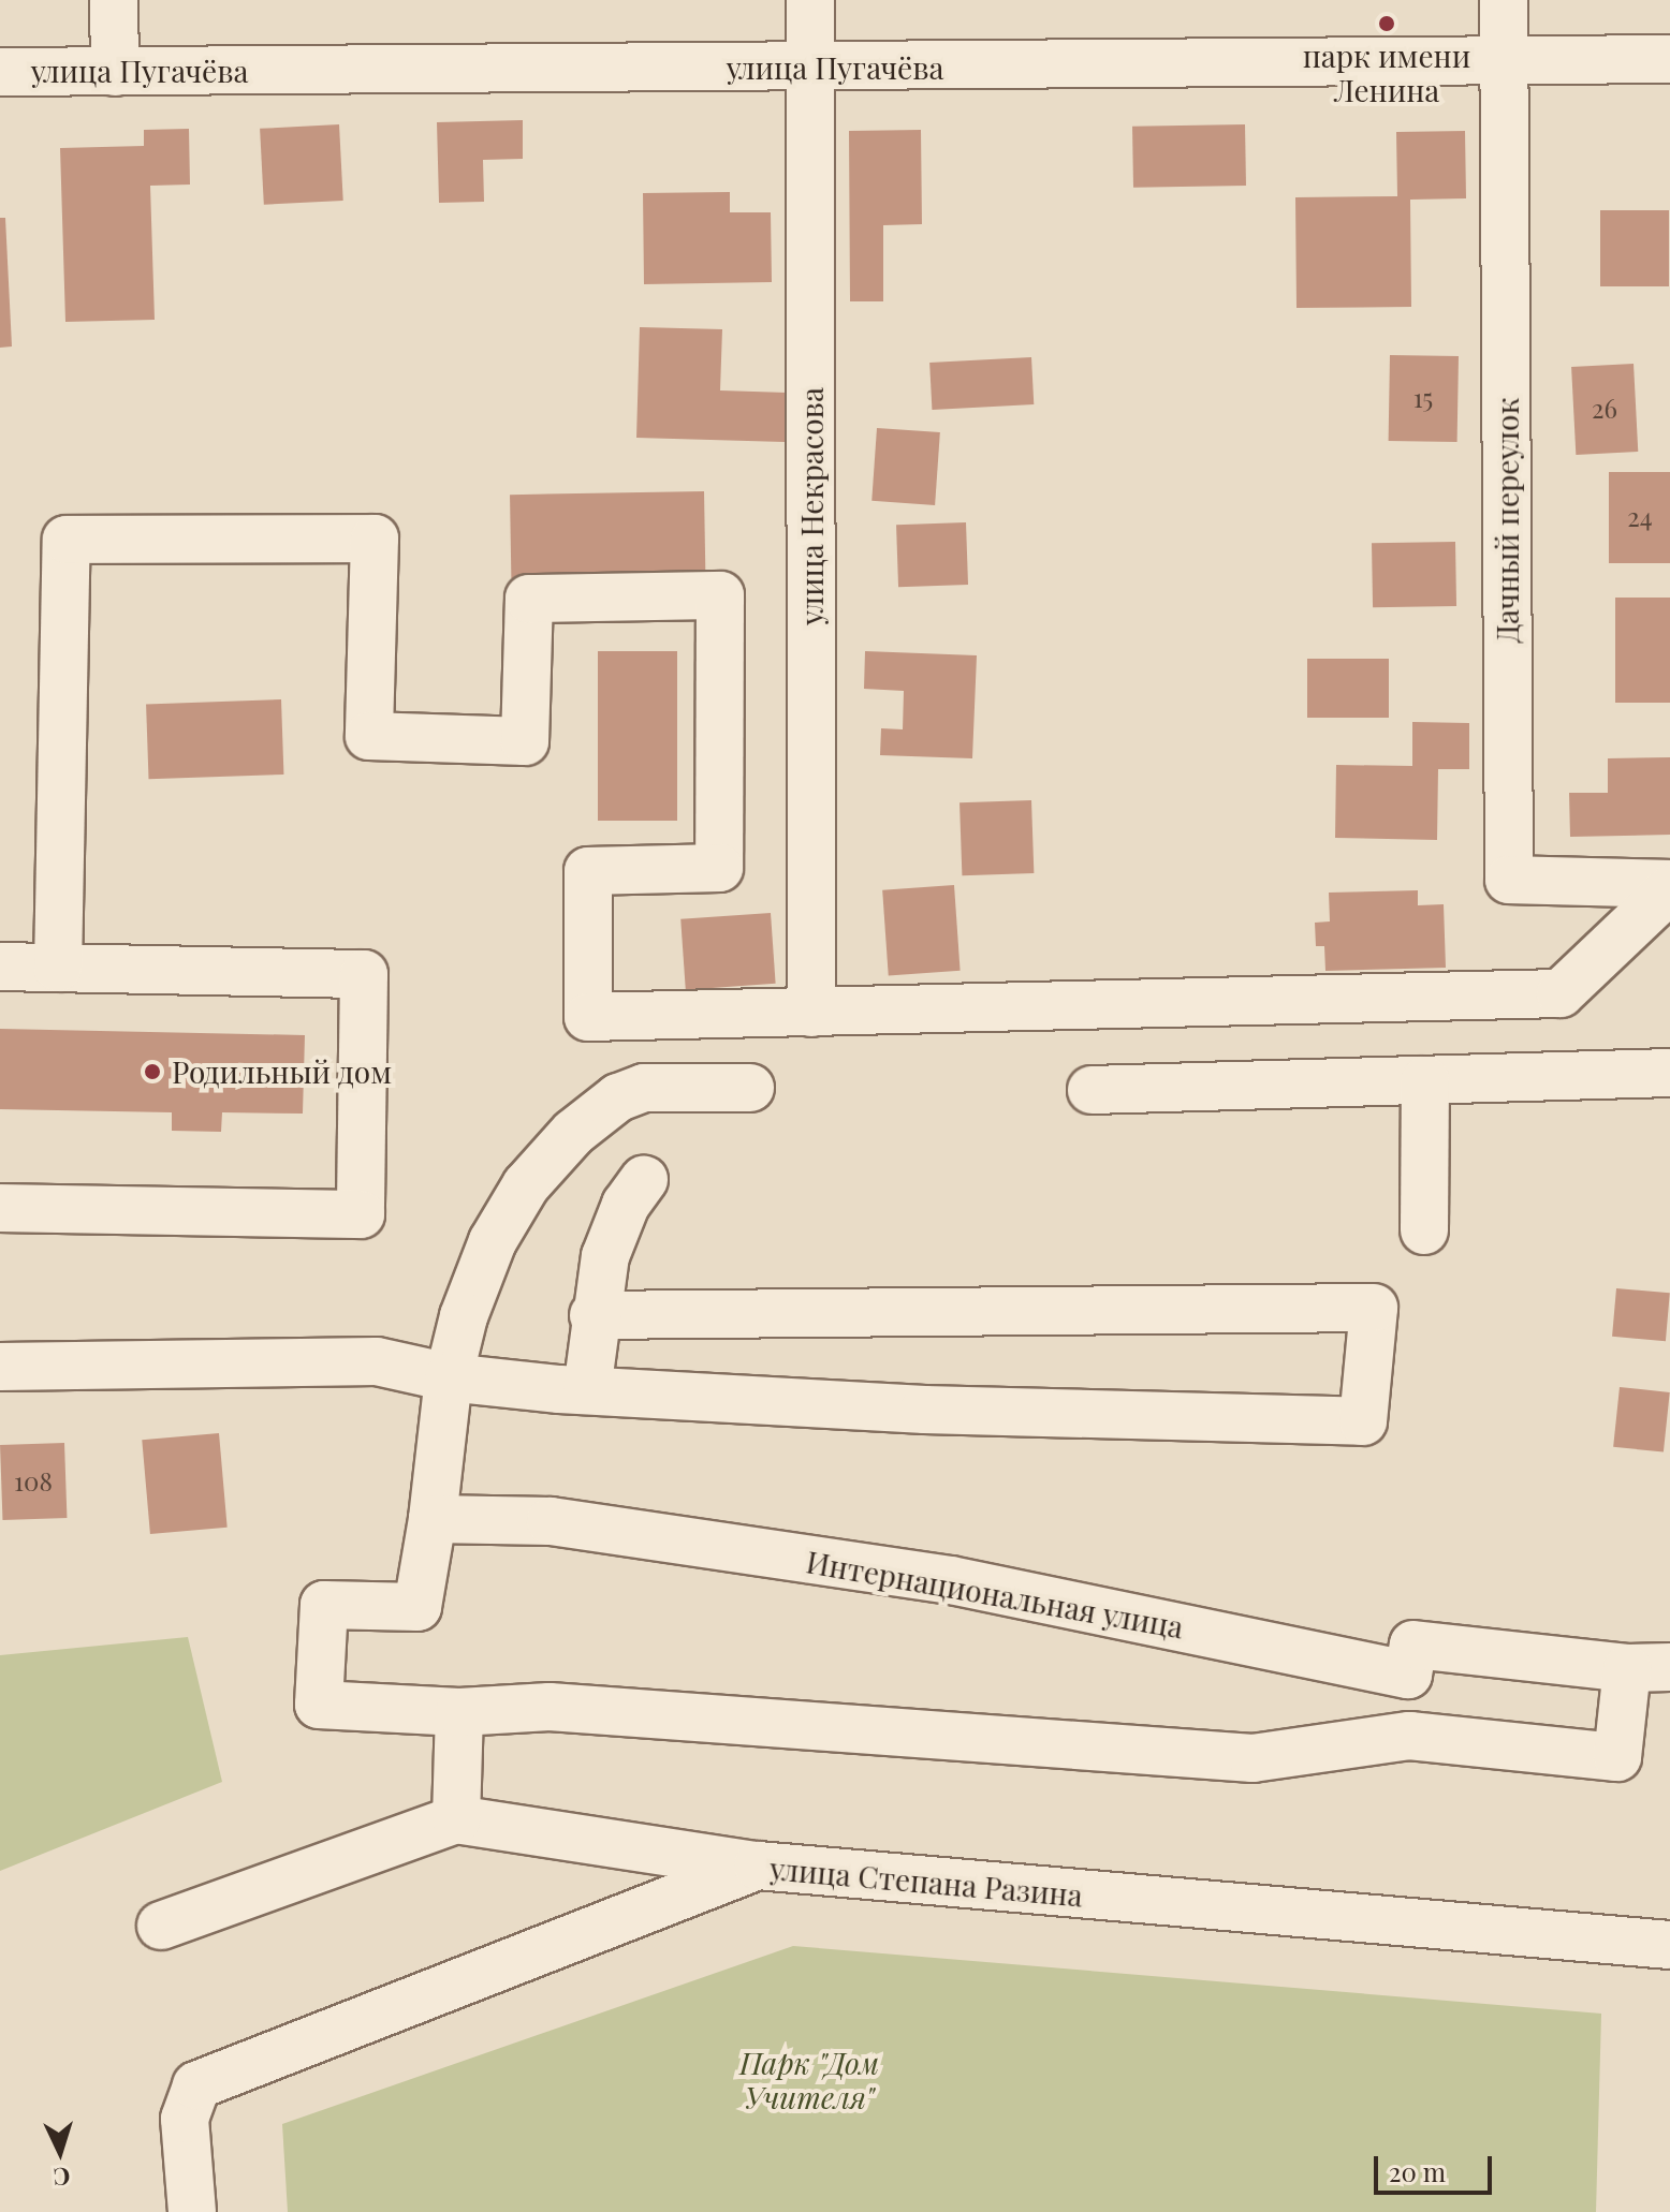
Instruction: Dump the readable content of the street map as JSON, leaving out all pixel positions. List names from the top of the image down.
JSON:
{
  "streets": {
    "street": [
      "улица Пугачёва",
      "улица Некрасова",
      "Дачный переулок",
      "Интернациональная улица",
      "улица Степана Разина"
    ]
  },
  "crossings": [
    ["улица Пугачёва", "улица Некрасова"],
    ["улица Пугачёва", "Дачный переулок"]
  ],
  "parks": ["Парк \"Дом Учителя\""],
  "places": ["парк имени Ленина", "Родильный дом"],
  "house_numbers": [
    "15",
    "26",
    "24",
    "108"
  ],
  "scale_bar": "20 m",
  "north": "bottom"
}
